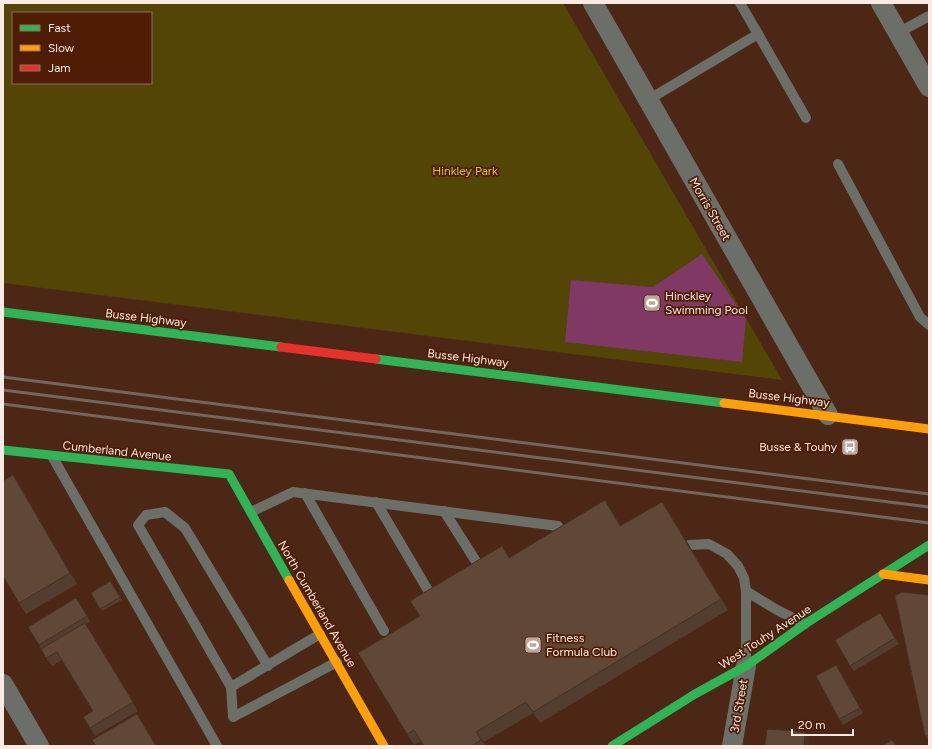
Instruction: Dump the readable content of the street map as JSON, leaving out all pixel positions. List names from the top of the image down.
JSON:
{
  "streets": {
    "main road": [
      "Busse Highway",
      "Cumberland Avenue",
      "North Cumberland Avenue",
      "West Touhy Avenue"
    ],
    "street": ["Morris Street", "3rd Street"]
  },
  "crossings": [
    ["Morris Street", "Busse Highway"],
    ["Cumberland Avenue", "North Cumberland Avenue"],
    ["West Touhy Avenue", "3rd Street"]
  ],
  "parks": ["Hinkley Park"],
  "places": {
    "sports": ["Hinckley Swimming Pool", "Fitness Formula Club"],
    "bus stop": ["Busse & Touhy"]
  },
  "legend": ["Fast", "Slow", "Jam"],
  "scale_bar": "20 m"
}
